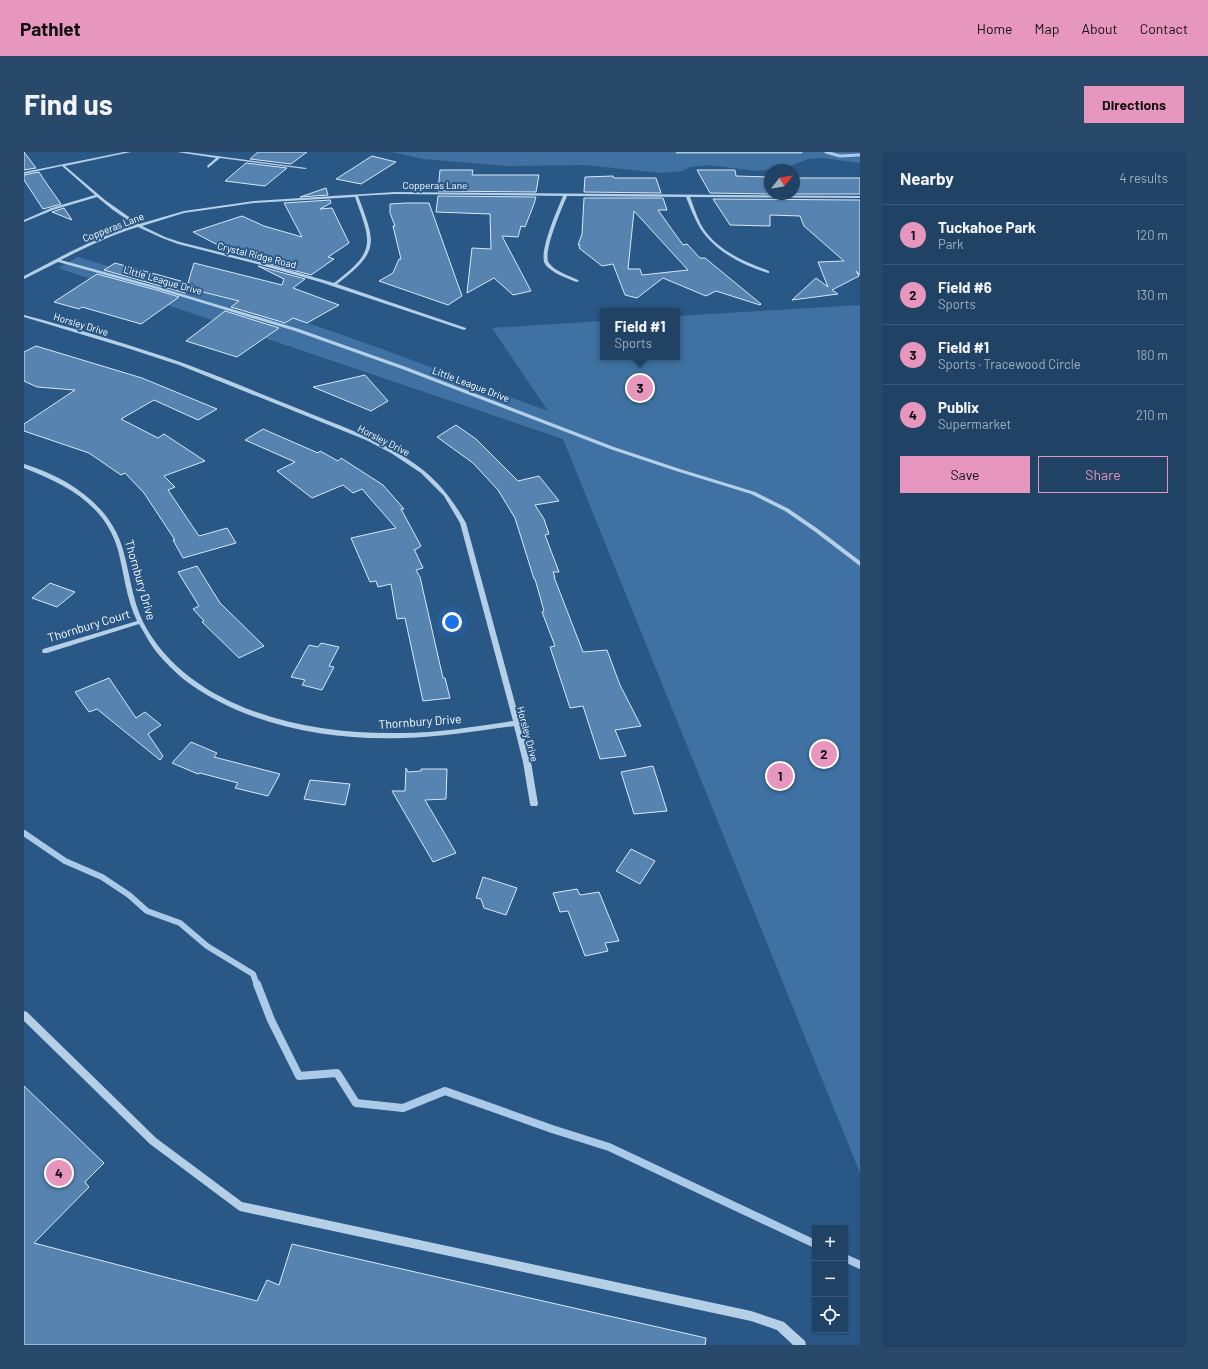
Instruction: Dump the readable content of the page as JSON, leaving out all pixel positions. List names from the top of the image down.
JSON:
{
  "streets": {
    "street": [
      "Copperas Lane",
      "Crystal Ridge Road",
      "Little League Drive",
      "Horsley Drive",
      "Thornbury Drive",
      "Thornbury Court"
    ]
  },
  "crossings": [
    ["Copperas Lane", "Crystal Ridge Road"],
    ["Copperas Lane", "Little League Drive"],
    ["Horsley Drive", "Thornbury Drive"],
    ["Thornbury Drive", "Thornbury Court"]
  ],
  "north": "top right",
  "page": {
    "header": "Pathlet",
    "nav": [
      "Home",
      "Map",
      "About",
      "Contact"
    ],
    "buttons": [
      "Directions",
      ["Save", "Share"]
    ],
    "title": "Find us",
    "heading": ["Nearby", "4 results"],
    "list": [
      {
        "mark": "1",
        "name": "Tuckahoe Park",
        "note": "Park",
        "value": "120 m"
      },
      {
        "mark": "2",
        "name": "Field #6",
        "note": "Sports",
        "value": "130 m"
      },
      {
        "mark": "3",
        "name": "Field #1",
        "note": "Sports · Tracewood Circle",
        "value": "180 m"
      },
      {
        "mark": "4",
        "name": "Publix",
        "note": "Supermarket",
        "value": "210 m"
      }
    ],
    "popup": ["Field #1", "Sports"],
    "pins": [
      "3",
      "2",
      "1",
      "4"
    ],
    "map_buttons": ["+", "−"]
  }
}
